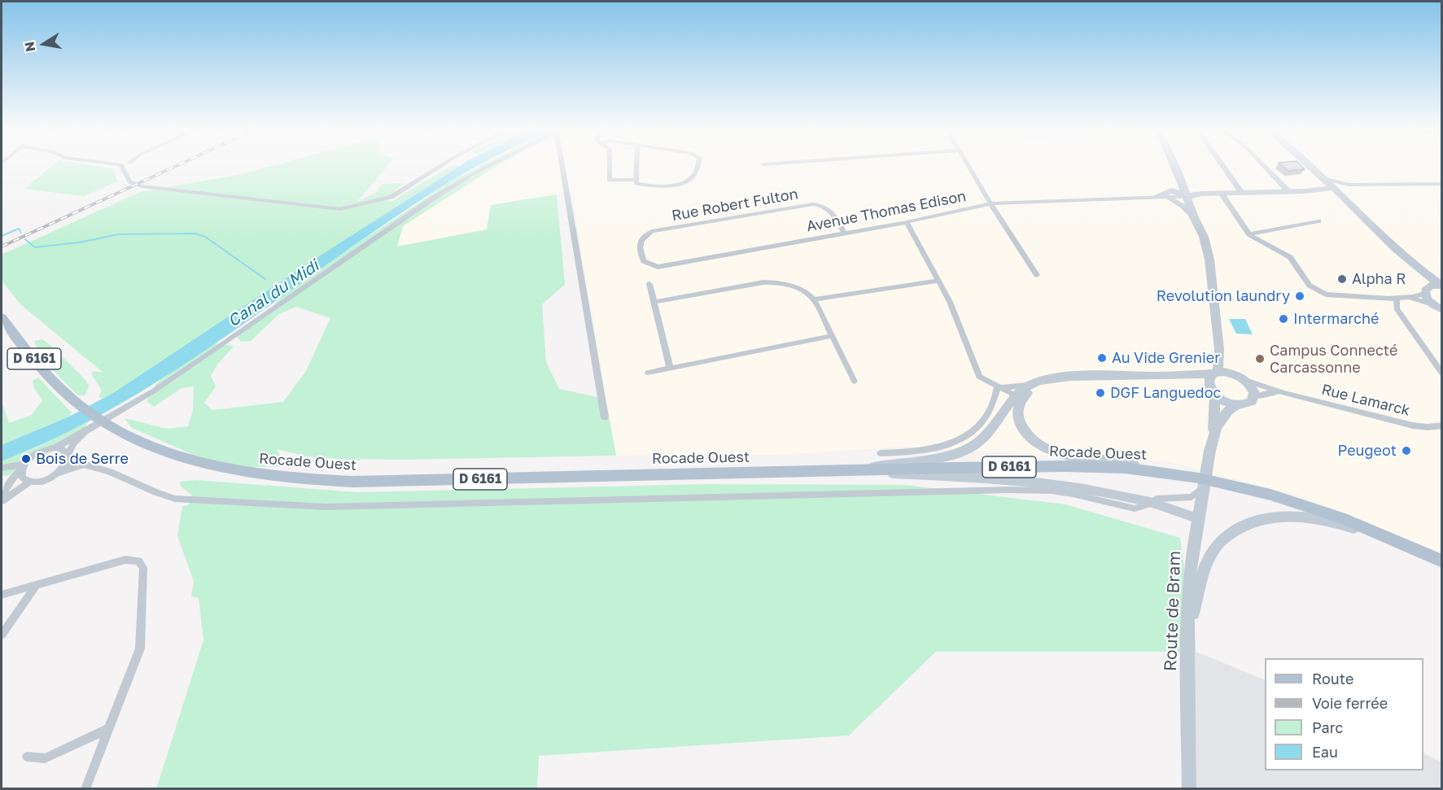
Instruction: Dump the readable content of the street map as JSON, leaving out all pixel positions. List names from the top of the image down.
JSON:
{
  "streets": {
    "main road": ["D 6161", "Rocade Ouest", "Route de Bram"],
    "street": ["Rue Robert Fulton", "Avenue Thomas Edison", "Rue Lamarck"]
  },
  "crossings": [
    ["Rue Robert Fulton", "Avenue Thomas Edison"],
    ["Rue Lamarck", "Route de Bram"]
  ],
  "water": ["Canal du Midi"],
  "places": [
    "Alpha R",
    "Revolution laundry",
    "Intermarché",
    "Au Vide Grenier",
    "Campus Connecté Carcassonne",
    "DGF Languedoc",
    "Peugeot",
    "Bois de Serre"
  ],
  "legend": [
    "Route",
    "Voie ferrée",
    "Parc",
    "Eau"
  ],
  "north": "left"
}
